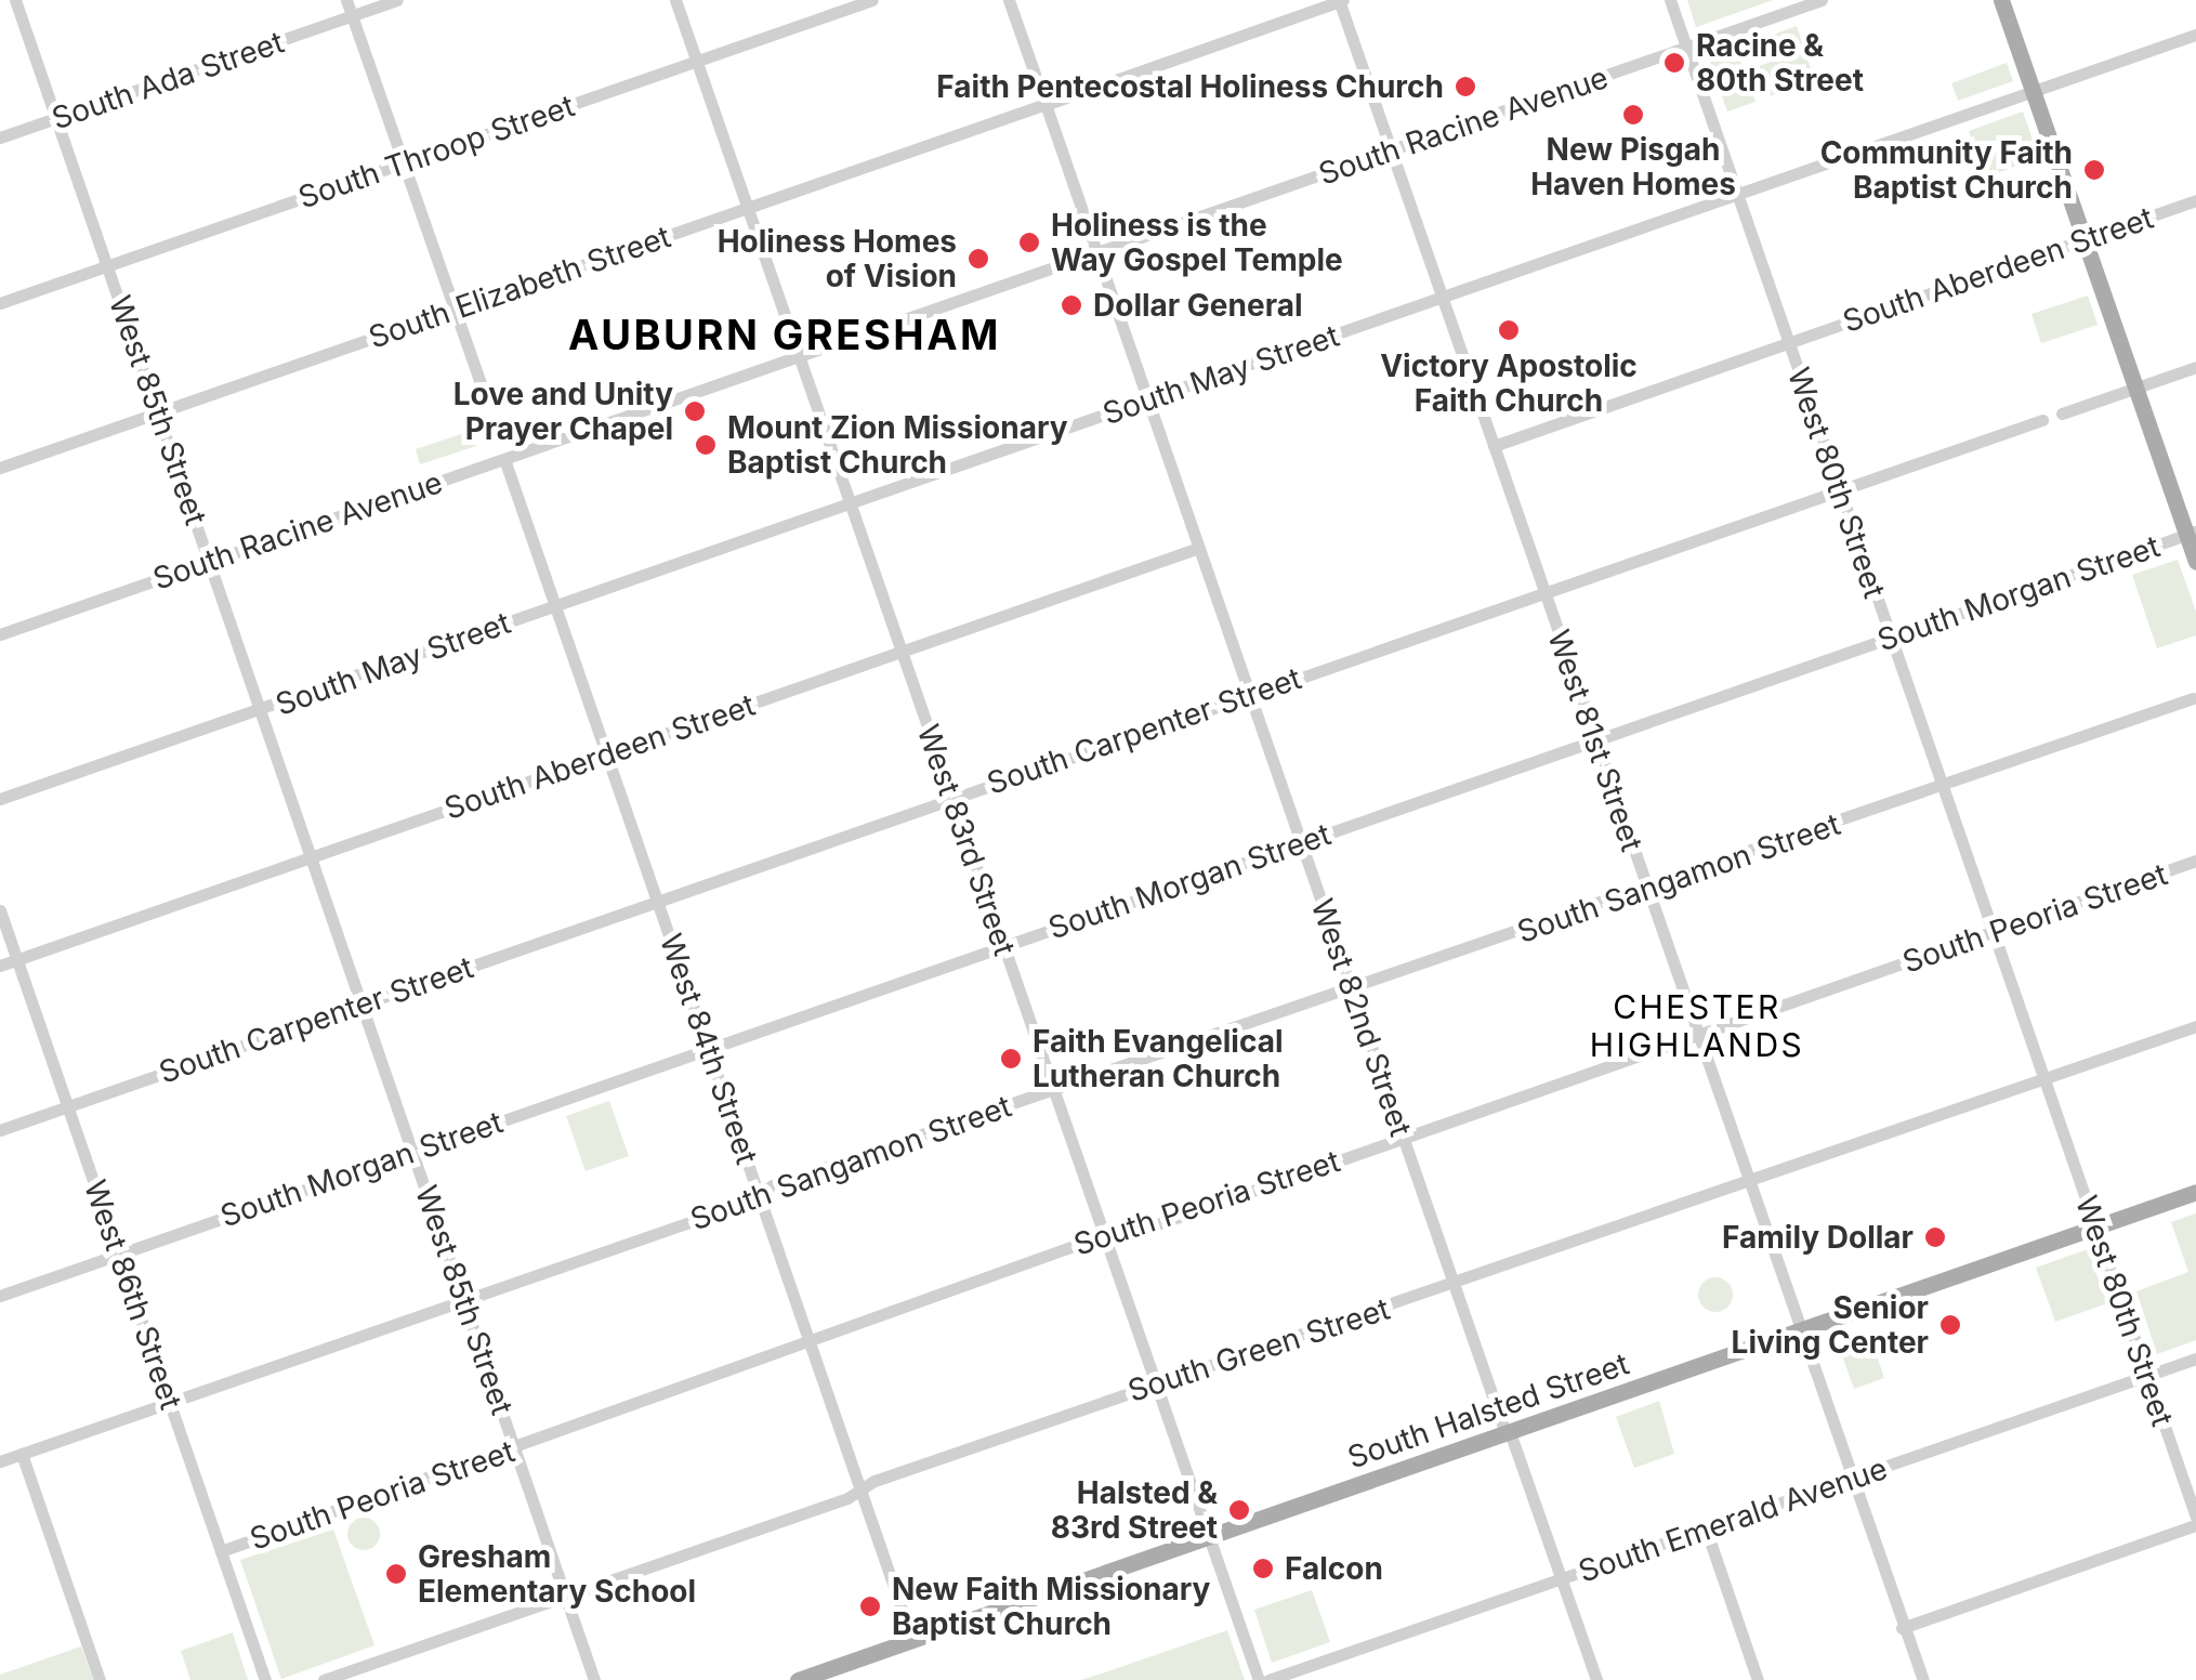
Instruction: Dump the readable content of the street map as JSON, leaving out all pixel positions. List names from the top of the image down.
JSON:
{
  "streets": {
    "main road": ["South Halsted Street"],
    "street": [
      "South Ada Street",
      "South Racine Avenue",
      "South Throop Street",
      "South Aberdeen Street",
      "South Elizabeth Street",
      "South May Street",
      "West 85th Street",
      "West 80th Street",
      "South Morgan Street",
      "South Carpenter Street",
      "West 81st Street",
      "West 83rd Street",
      "South Sangamon Street",
      "South Peoria Street",
      "West 82nd Street",
      "West 84th Street",
      "West 86th Street",
      "South Green Street",
      "South Emerald Avenue"
    ]
  },
  "crossings": [
    ["South Ada Street", "West 85th Street"],
    ["South Racine Avenue", "West 85th Street"],
    ["South Racine Avenue", "West 80th Street"],
    ["South Racine Avenue", "West 81st Street"],
    ["South Racine Avenue", "West 83rd Street"],
    ["South Racine Avenue", "West 82nd Street"],
    ["South Racine Avenue", "West 84th Street"],
    ["South Throop Street", "West 85th Street"],
    ["South Throop Street", "West 83rd Street"],
    ["South Aberdeen Street", "West 85th Street"],
    ["South Aberdeen Street", "West 80th Street"],
    ["South Aberdeen Street", "West 81st Street"],
    ["South Aberdeen Street", "West 83rd Street"],
    ["South Aberdeen Street", "West 82nd Street"],
    ["South Aberdeen Street", "West 84th Street"],
    ["South Aberdeen Street", "West 86th Street"],
    ["South Elizabeth Street", "West 85th Street"],
    ["South Elizabeth Street", "West 81st Street"],
    ["South Elizabeth Street", "West 83rd Street"],
    ["South Elizabeth Street", "West 82nd Street"],
    ["South May Street", "West 85th Street"],
    ["South May Street", "West 80th Street"],
    ["South May Street", "West 81st Street"],
    ["South May Street", "West 83rd Street"],
    ["South May Street", "West 82nd Street"],
    ["South May Street", "West 84th Street"],
    ["West 85th Street", "South Morgan Street"],
    ["West 85th Street", "South Carpenter Street"],
    ["West 85th Street", "South Sangamon Street"],
    ["West 85th Street", "South Peoria Street"],
    ["West 85th Street", "South Green Street"],
    ["West 80th Street", "South Morgan Street"],
    ["West 80th Street", "South Carpenter Street"],
    ["West 80th Street", "South Sangamon Street"],
    ["West 80th Street", "South Peoria Street"],
    ["West 80th Street", "South Green Street"],
    ["West 80th Street", "South Halsted Street"],
    ["West 80th Street", "South Emerald Avenue"],
    ["South Morgan Street", "West 81st Street"],
    ["South Morgan Street", "West 83rd Street"],
    ["South Morgan Street", "West 82nd Street"],
    ["South Morgan Street", "West 84th Street"],
    ["South Morgan Street", "West 86th Street"],
    ["South Carpenter Street", "West 81st Street"],
    ["South Carpenter Street", "West 83rd Street"],
    ["South Carpenter Street", "West 82nd Street"],
    ["South Carpenter Street", "West 84th Street"],
    ["South Carpenter Street", "West 86th Street"],
    ["West 81st Street", "South Sangamon Street"],
    ["West 81st Street", "South Peoria Street"],
    ["West 81st Street", "South Green Street"],
    ["West 81st Street", "South Halsted Street"],
    ["West 81st Street", "South Emerald Avenue"],
    ["West 83rd Street", "South Sangamon Street"],
    ["West 83rd Street", "South Peoria Street"],
    ["West 83rd Street", "South Green Street"],
    ["West 83rd Street", "South Halsted Street"],
    ["South Sangamon Street", "West 82nd Street"],
    ["South Sangamon Street", "West 84th Street"],
    ["South Sangamon Street", "West 86th Street"],
    ["South Peoria Street", "West 82nd Street"],
    ["South Peoria Street", "West 84th Street"],
    ["South Peoria Street", "West 86th Street"],
    ["West 82nd Street", "South Green Street"],
    ["West 82nd Street", "South Halsted Street"],
    ["West 82nd Street", "South Emerald Avenue"],
    ["West 84th Street", "South Green Street"],
    ["West 84th Street", "South Halsted Street"]
  ],
  "districts": ["AUBURN GRESHAM", "CHESTER HIGHLANDS"],
  "places": [
    "Racine & 80th Street",
    "Faith Pentecostal Holiness Church",
    "New Pisgah Haven Homes",
    "Community Faith Baptist Church",
    "Holiness is the Way Gospel Temple",
    "Holiness Homes of Vision",
    "Dollar General",
    "Victory Apostolic Faith Church",
    "Love and Unity Prayer Chapel",
    "Mount Zion Missionary Baptist Church",
    "Faith Evangelical Lutheran Church",
    "Family Dollar",
    "Senior Living Center",
    "Halsted & 83rd Street",
    "Falcon",
    "Gresham Elementary School",
    "New Faith Missionary Baptist Church"
  ]
}
